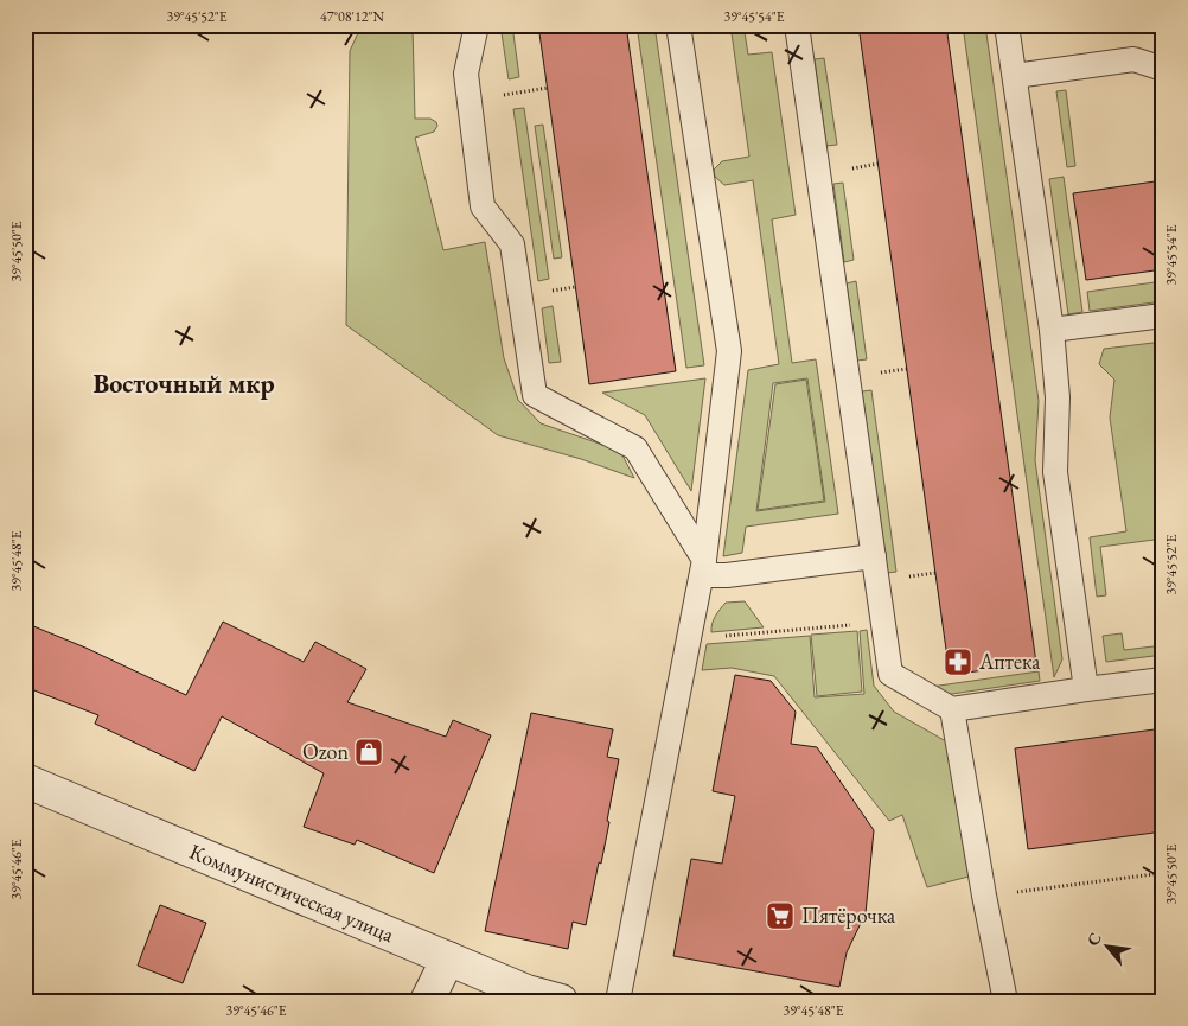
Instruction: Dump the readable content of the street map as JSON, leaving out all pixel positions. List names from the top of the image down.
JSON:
{
  "streets": {
    "street": ["Коммунистическая улица"]
  },
  "districts": ["Восточный мкр"],
  "places": {
    "pharmacy": ["Аптека"],
    "shop": ["Ozon"],
    "supermarket": ["Пятёрочка"]
  },
  "north": "top left",
  "coordinates": [
    "39°45'52\"E",
    "47°08'12\"N",
    "39°45'54\"E",
    "39°45'50\"E",
    "39°45'48\"E",
    "39°45'46\"E"
  ]
}
